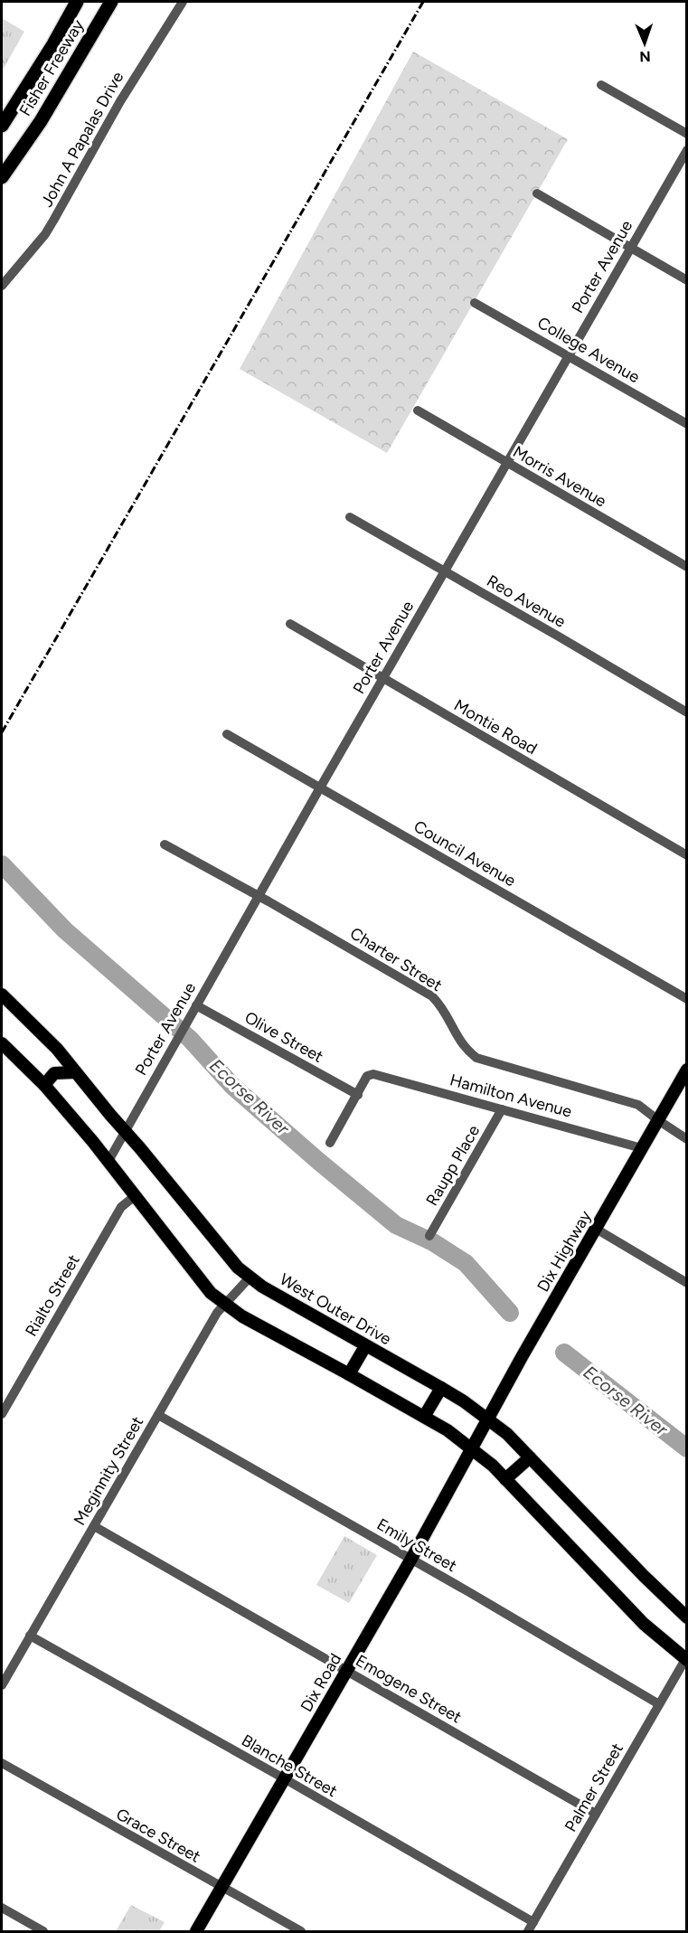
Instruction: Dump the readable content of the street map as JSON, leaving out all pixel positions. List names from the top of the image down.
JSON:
{
  "streets": {
    "highway": ["Fisher Freeway"],
    "main road": ["Dix Highway", "West Outer Drive", "Dix Road"],
    "street": [
      "John A Papalas Drive",
      "Porter Avenue",
      "College Avenue",
      "Morris Avenue",
      "Reo Avenue",
      "Montie Road",
      "Council Avenue",
      "Charter Street",
      "Olive Street",
      "Hamilton Avenue",
      "Raupp Place",
      "Rialto Street",
      "Meginnity Street",
      "Emily Street",
      "Emogene Street",
      "Blanche Street",
      "Palmer Street",
      "Grace Street"
    ]
  },
  "crossings": [
    ["Porter Avenue", "College Avenue"],
    ["Porter Avenue", "Morris Avenue"],
    ["Porter Avenue", "Reo Avenue"],
    ["Porter Avenue", "Montie Road"],
    ["Porter Avenue", "Council Avenue"],
    ["Porter Avenue", "Charter Street"],
    ["Porter Avenue", "Olive Street"],
    ["Porter Avenue", "West Outer Drive"],
    ["Charter Street", "Dix Highway"],
    ["Olive Street", "Hamilton Avenue"],
    ["Hamilton Avenue", "Raupp Place"],
    ["Hamilton Avenue", "Dix Highway"],
    ["Dix Highway", "West Outer Drive"],
    ["Dix Highway", "Dix Road"],
    ["West Outer Drive", "Meginnity Street"],
    ["Meginnity Street", "Emily Street"],
    ["Meginnity Street", "Emogene Street"],
    ["Meginnity Street", "Blanche Street"],
    ["Emily Street", "Dix Road"],
    ["Emily Street", "Palmer Street"],
    ["Dix Road", "Emogene Street"],
    ["Dix Road", "Blanche Street"],
    ["Dix Road", "Grace Street"],
    ["Emogene Street", "Palmer Street"],
    ["Blanche Street", "Palmer Street"]
  ],
  "water": ["Ecorse River"],
  "north": "bottom"
}
